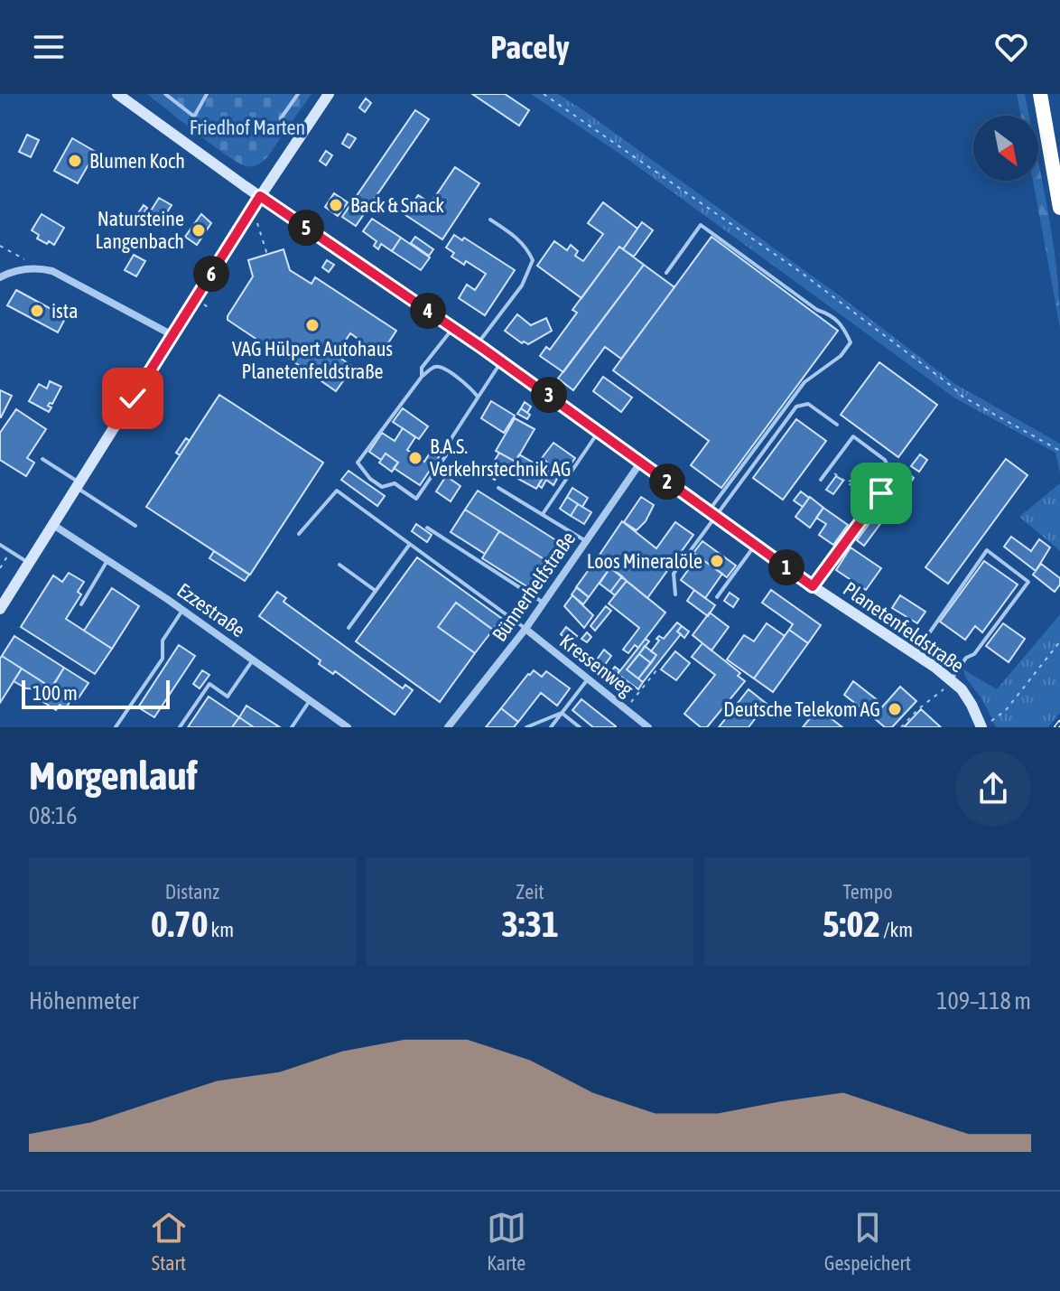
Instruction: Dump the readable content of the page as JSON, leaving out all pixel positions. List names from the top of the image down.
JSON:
{
  "streets": {
    "street": [
      "Bünnerhelfstraße",
      "Ezzestraße",
      "Planetenfeldstraße",
      "Kressenweg"
    ]
  },
  "crossings": [
    ["Bünnerhelfstraße", "Planetenfeldstraße"],
    ["Bünnerhelfstraße", "Kressenweg"]
  ],
  "parks": ["Friedhof Marten"],
  "places": [
    "Blumen Koch",
    "Back & Snack",
    "Natursteine Langenbach",
    "ista",
    "VAG Hülpert Autohaus Planetenfeldstraße",
    "B.A.S. Verkehrstechnik AG",
    "Loos Mineralöle",
    "Deutsche Telekom AG"
  ],
  "scale_bar": "100 m",
  "north": "bottom right",
  "page": {
    "header": "Pacely",
    "pins": [
      "5",
      "6",
      "4",
      "3",
      "2",
      "1"
    ],
    "scale": "100 m",
    "heading": ["Morgenlauf", "08:16"],
    "stats": [
      ["Distanz", "0.70 km"],
      ["Zeit", "3:31"],
      ["Tempo", "5:02 /km"]
    ],
    "chart": ["Höhenmeter", "109–118 m"],
    "tabs": ["Start", "Karte", "Gespeichert"]
  }
}
